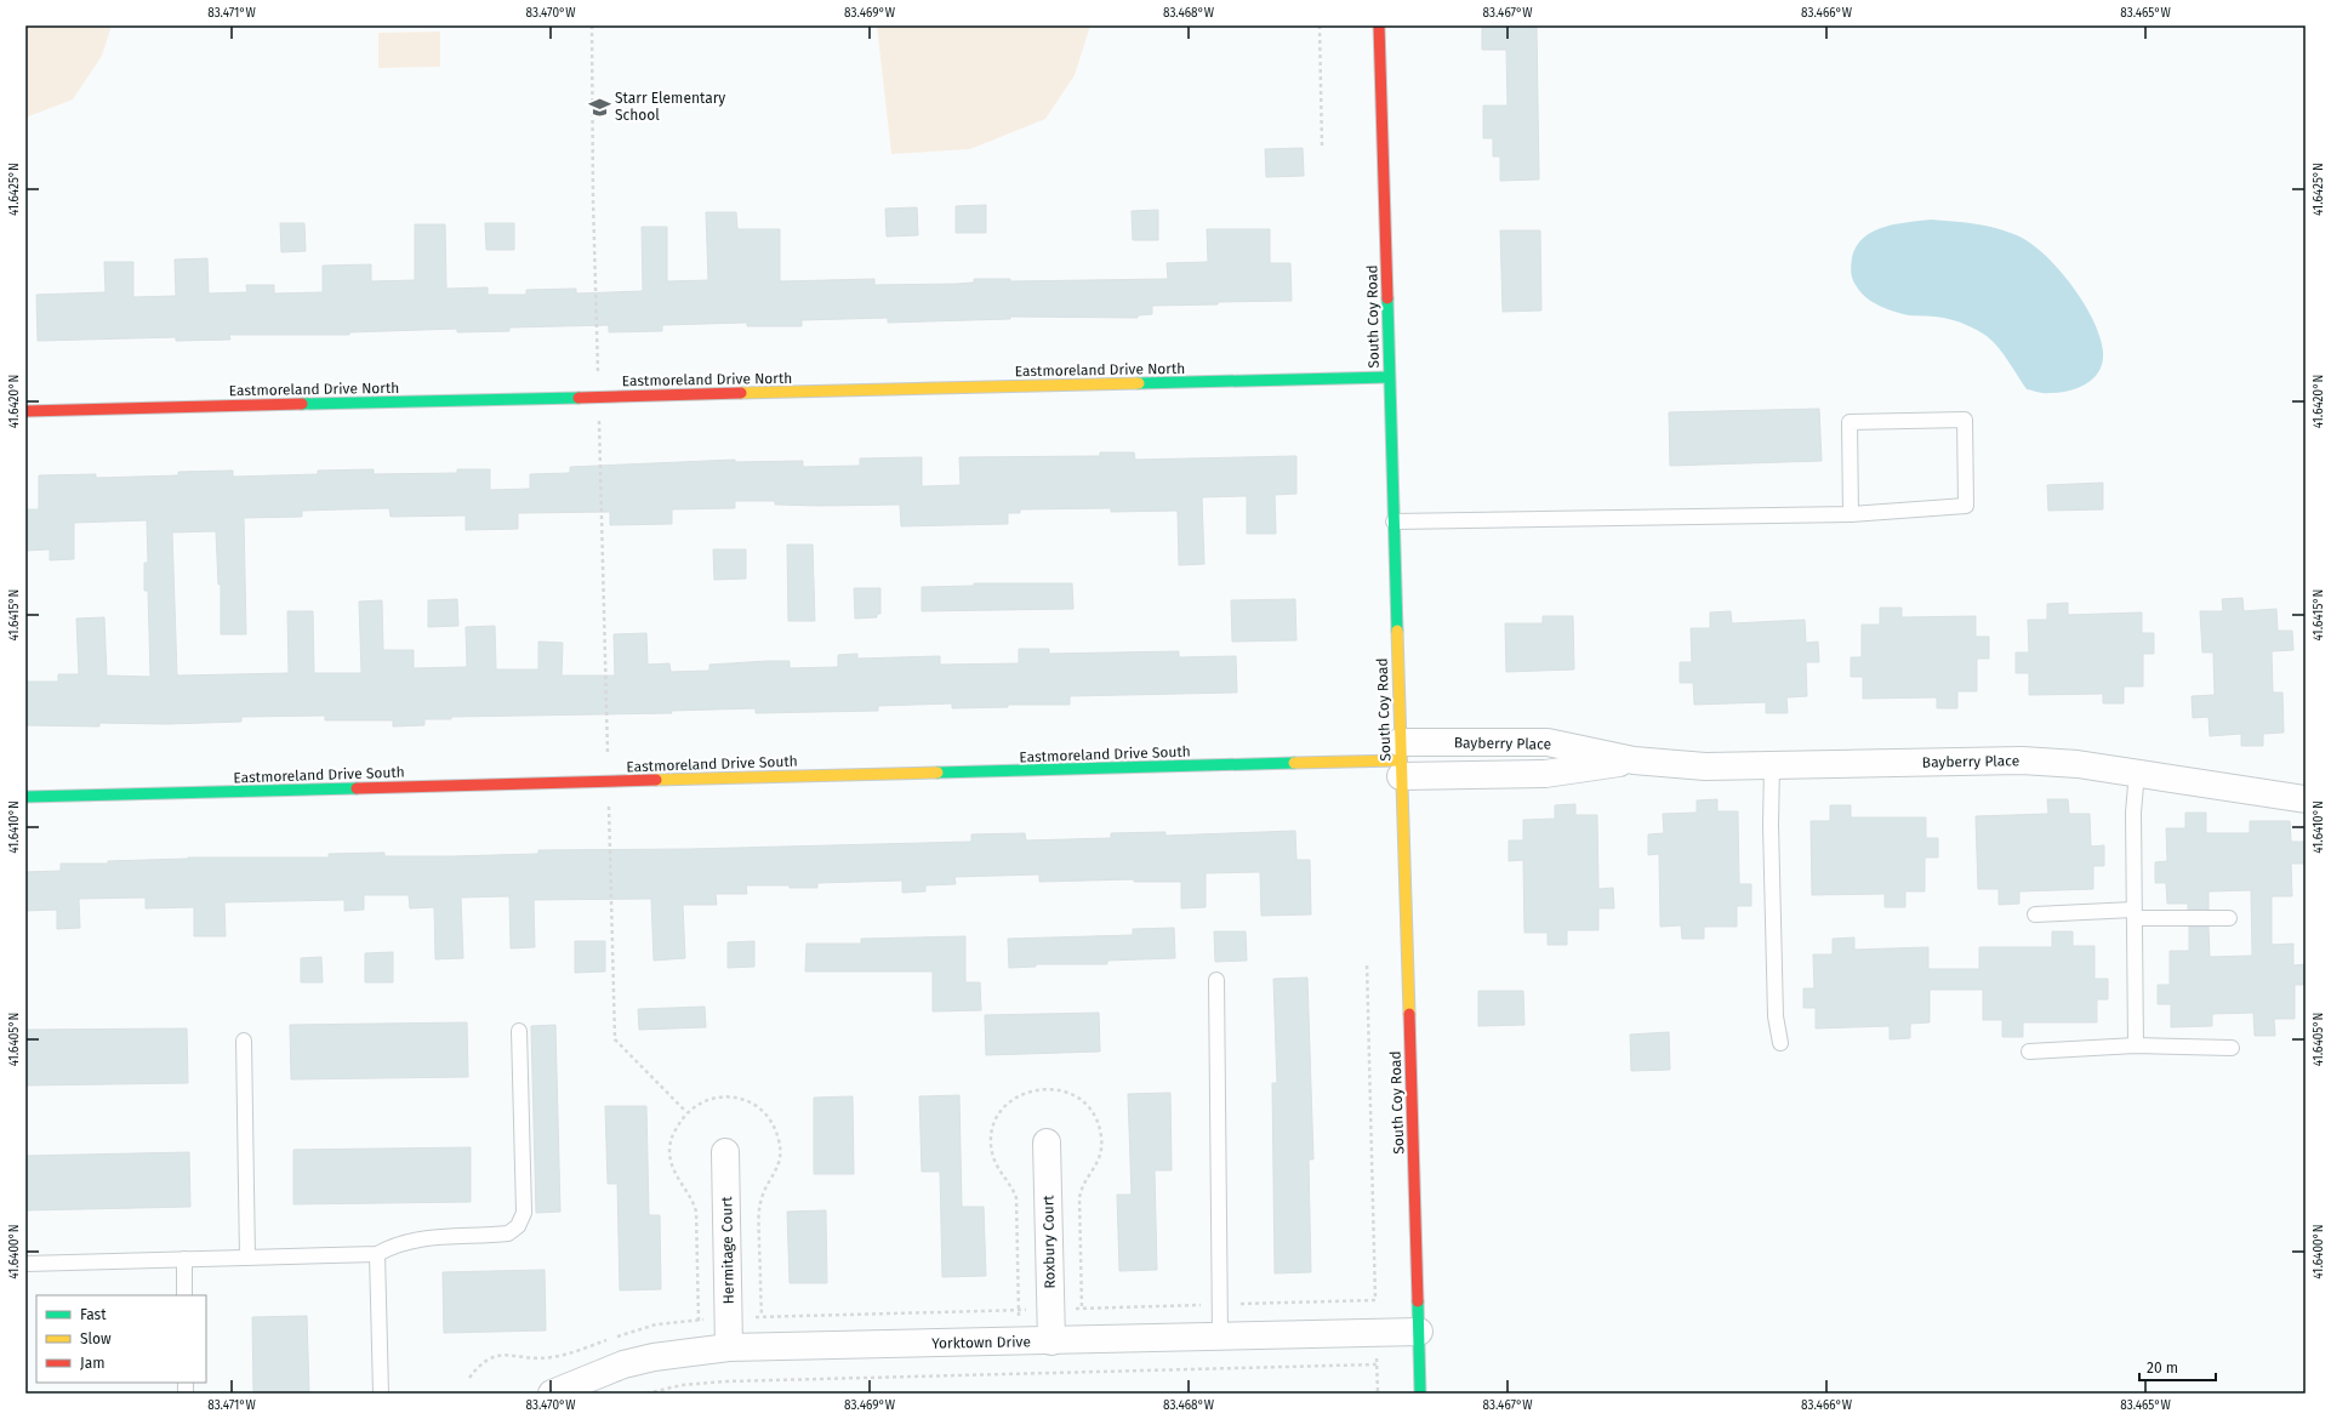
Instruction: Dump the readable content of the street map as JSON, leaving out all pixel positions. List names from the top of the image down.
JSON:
{
  "streets": {
    "street": [
      "South Coy Road",
      "Eastmoreland Drive North",
      "Bayberry Place",
      "Eastmoreland Drive South",
      "Roxbury Court",
      "Hermitage Court",
      "Yorktown Drive"
    ]
  },
  "crossings": [
    ["South Coy Road", "Eastmoreland Drive North"],
    ["South Coy Road", "Bayberry Place"],
    ["South Coy Road", "Eastmoreland Drive South"],
    ["South Coy Road", "Yorktown Drive"],
    ["Bayberry Place", "Eastmoreland Drive South"],
    ["Roxbury Court", "Yorktown Drive"],
    ["Hermitage Court", "Yorktown Drive"]
  ],
  "places": {
    "school or university": ["Starr Elementary School"]
  },
  "legend": ["Fast", "Slow", "Jam"],
  "scale_bar": "20 m",
  "coordinates": [
    "83.471°W",
    "83.470°W",
    "83.469°W",
    "83.468°W",
    "83.467°W",
    "83.466°W",
    "83.465°W",
    "41.6425°N",
    "41.6420°N",
    "41.6415°N",
    "41.6410°N",
    "41.6405°N",
    "41.6400°N"
  ]
}
